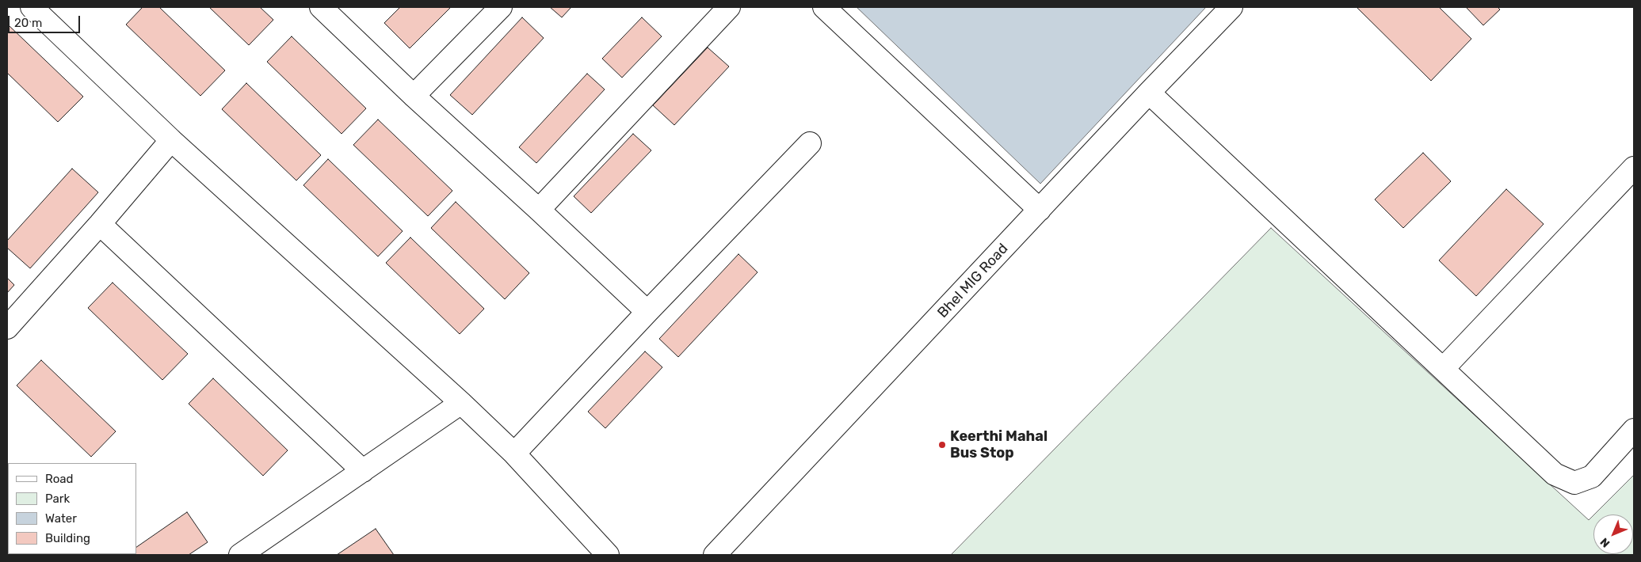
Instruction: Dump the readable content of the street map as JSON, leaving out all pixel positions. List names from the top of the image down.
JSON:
{
  "streets": {
    "street": ["Bhel MIG Road"]
  },
  "places": ["Keerthi Mahal Bus Stop"],
  "legend": [
    "Road",
    "Park",
    "Water",
    "Building"
  ],
  "scale_bar": "20 m",
  "north": "bottom left"
}
